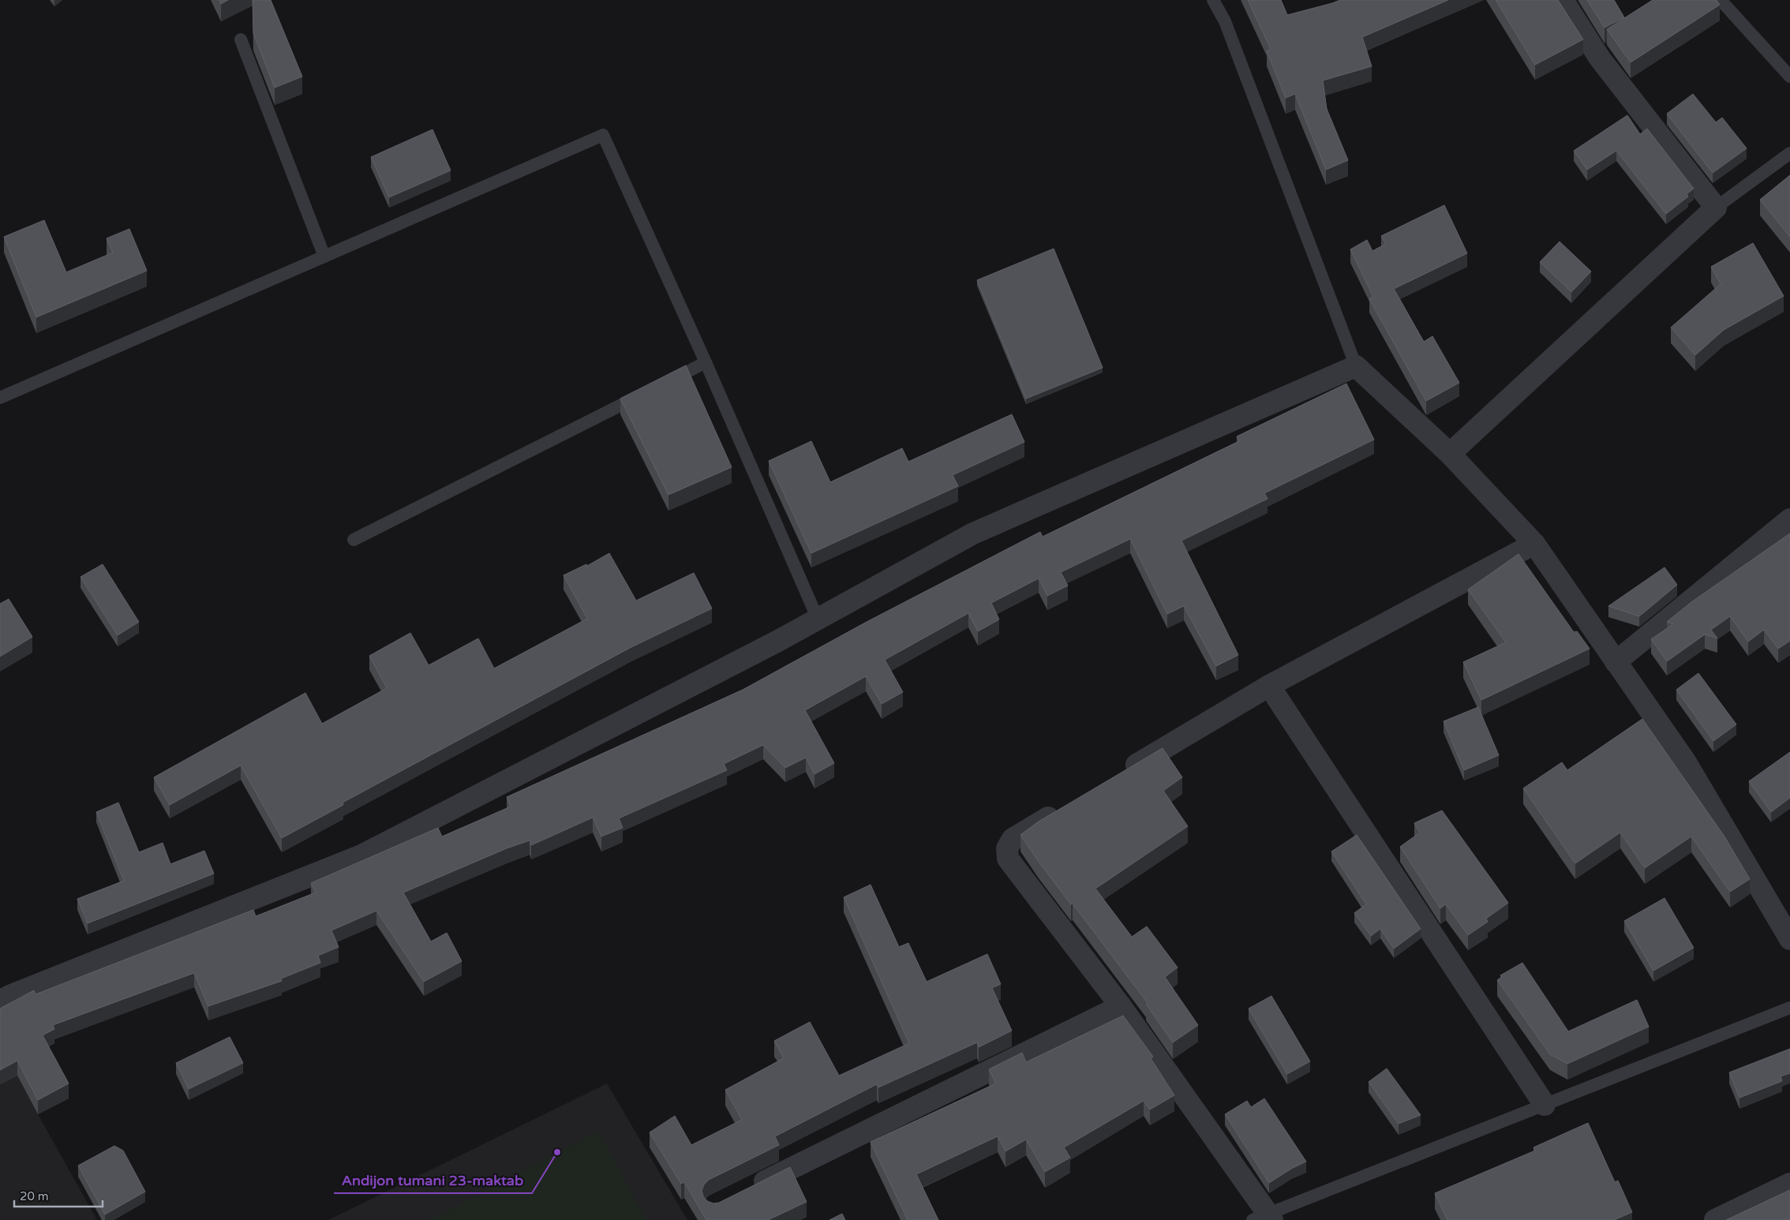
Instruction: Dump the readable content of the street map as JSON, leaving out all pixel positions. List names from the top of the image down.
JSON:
{
  "places": ["Andijon tumani 23-maktab"],
  "scale_bar": "20 m"
}
